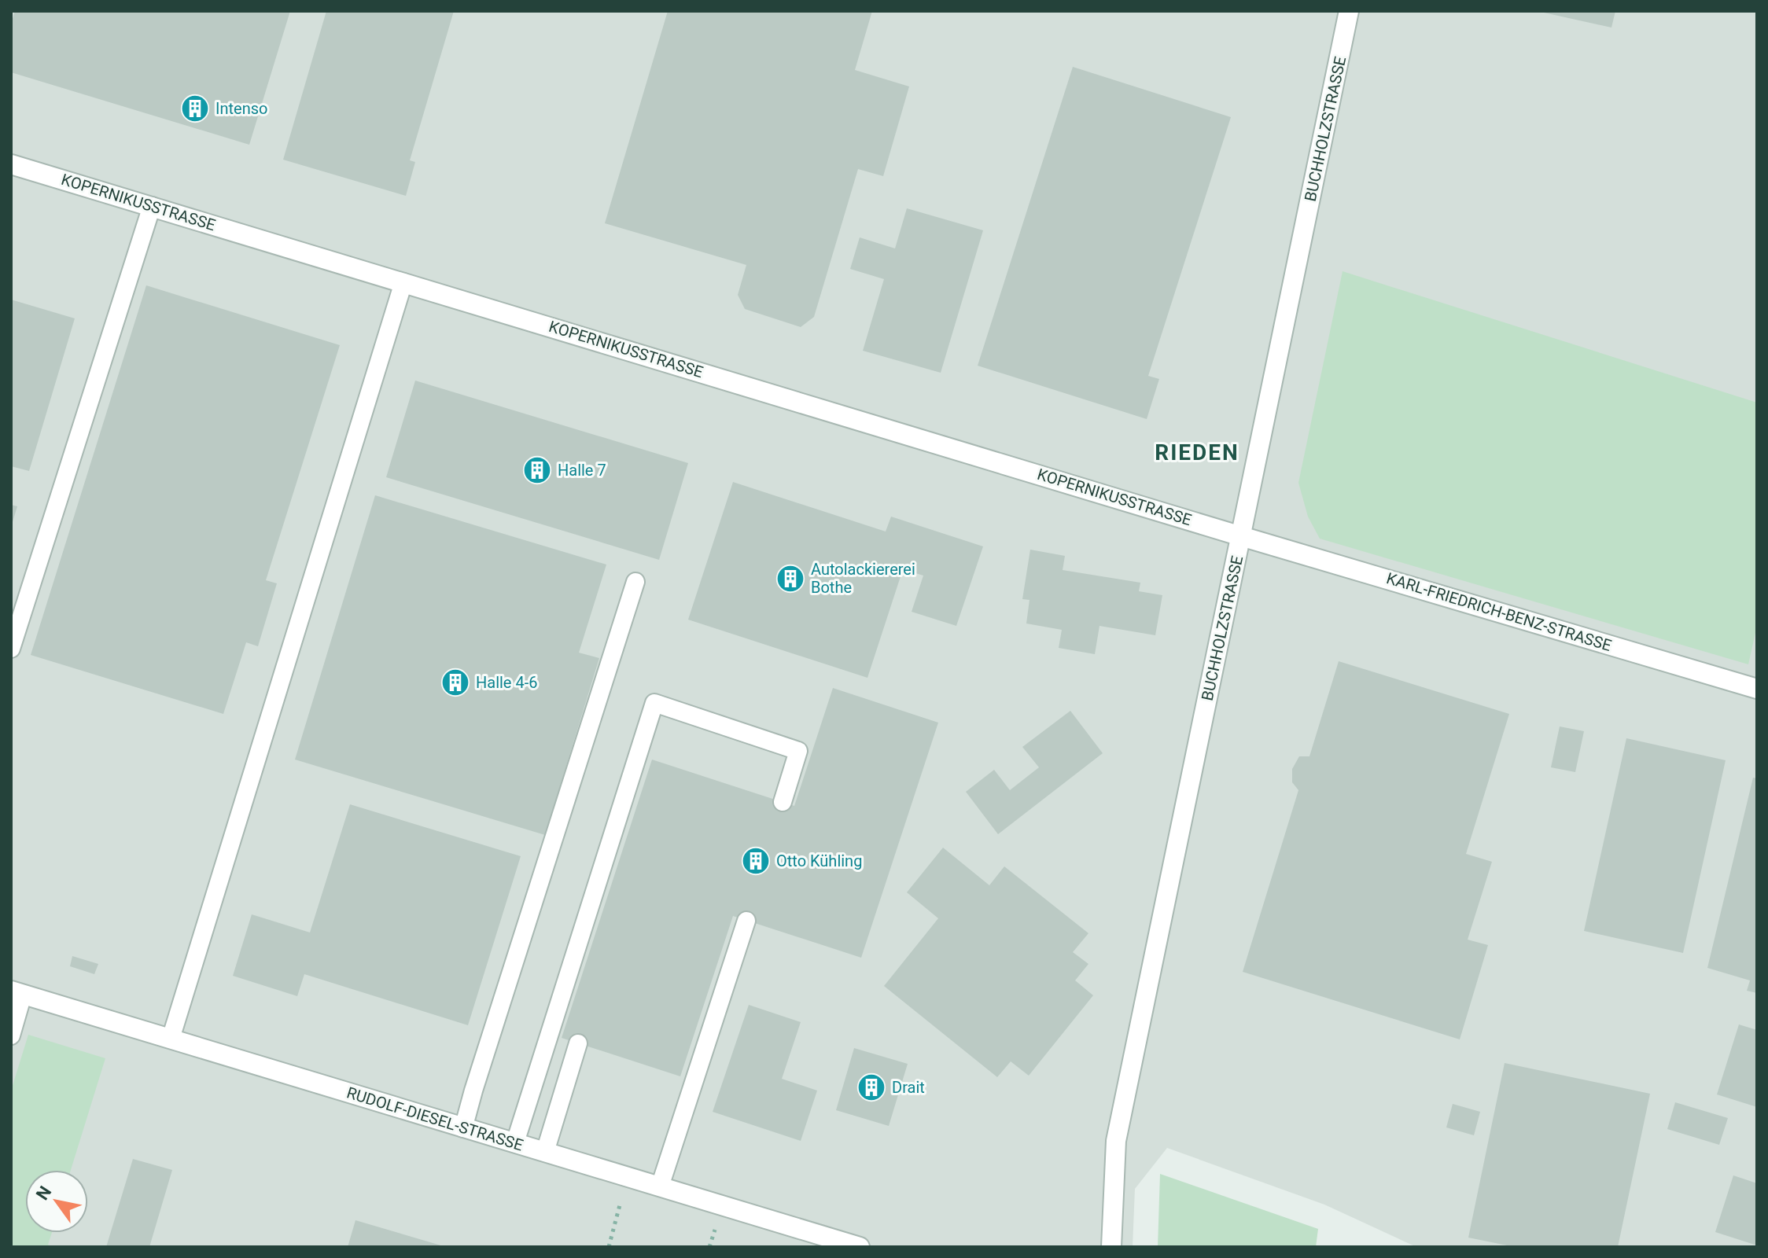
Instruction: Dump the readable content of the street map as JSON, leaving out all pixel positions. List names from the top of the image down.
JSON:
{
  "streets": {
    "street": [
      "BUCHHOLZSTRASSE",
      "KOPERNIKUSSTRASSE",
      "KARL-FRIEDRICH-BENZ-STRASSE",
      "RUDOLF-DIESEL-STRASSE"
    ]
  },
  "crossings": [
    ["BUCHHOLZSTRASSE", "KOPERNIKUSSTRASSE"],
    ["BUCHHOLZSTRASSE", "KARL-FRIEDRICH-BENZ-STRASSE"],
    ["KOPERNIKUSSTRASSE", "KARL-FRIEDRICH-BENZ-STRASSE"]
  ],
  "districts": ["RIEDEN"],
  "places": {
    "building": [
      "Intenso",
      "Halle 7",
      "Autolackiererei Bothe",
      "Halle 4-6",
      "Otto Kühling",
      "Drait"
    ]
  },
  "north": "top left"
}
